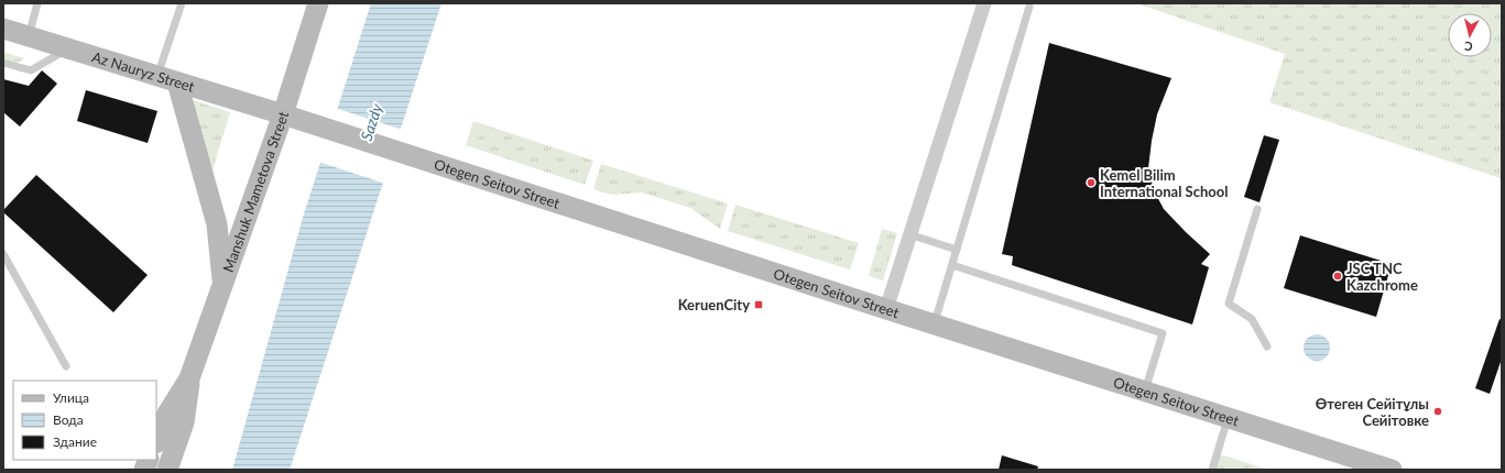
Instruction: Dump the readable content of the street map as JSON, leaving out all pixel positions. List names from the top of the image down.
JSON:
{
  "streets": {
    "main road": ["Az Nauryz Street", "Otegen Seitov Street", "Manshuk Mametova Street"]
  },
  "crossings": [
    ["Az Nauryz Street", "Otegen Seitov Street"],
    ["Az Nauryz Street", "Manshuk Mametova Street"],
    ["Otegen Seitov Street", "Manshuk Mametova Street"]
  ],
  "water": ["Sazdy"],
  "places": {
    "other": ["Kemel Bilim International School", "JSC TNC Kazchrome", "Өтеген Сейітұлы Сейітовке"],
    "transit": ["KeruenCity"]
  },
  "legend": ["Улица", "Вода", "Здание"],
  "north": "bottom"
}
